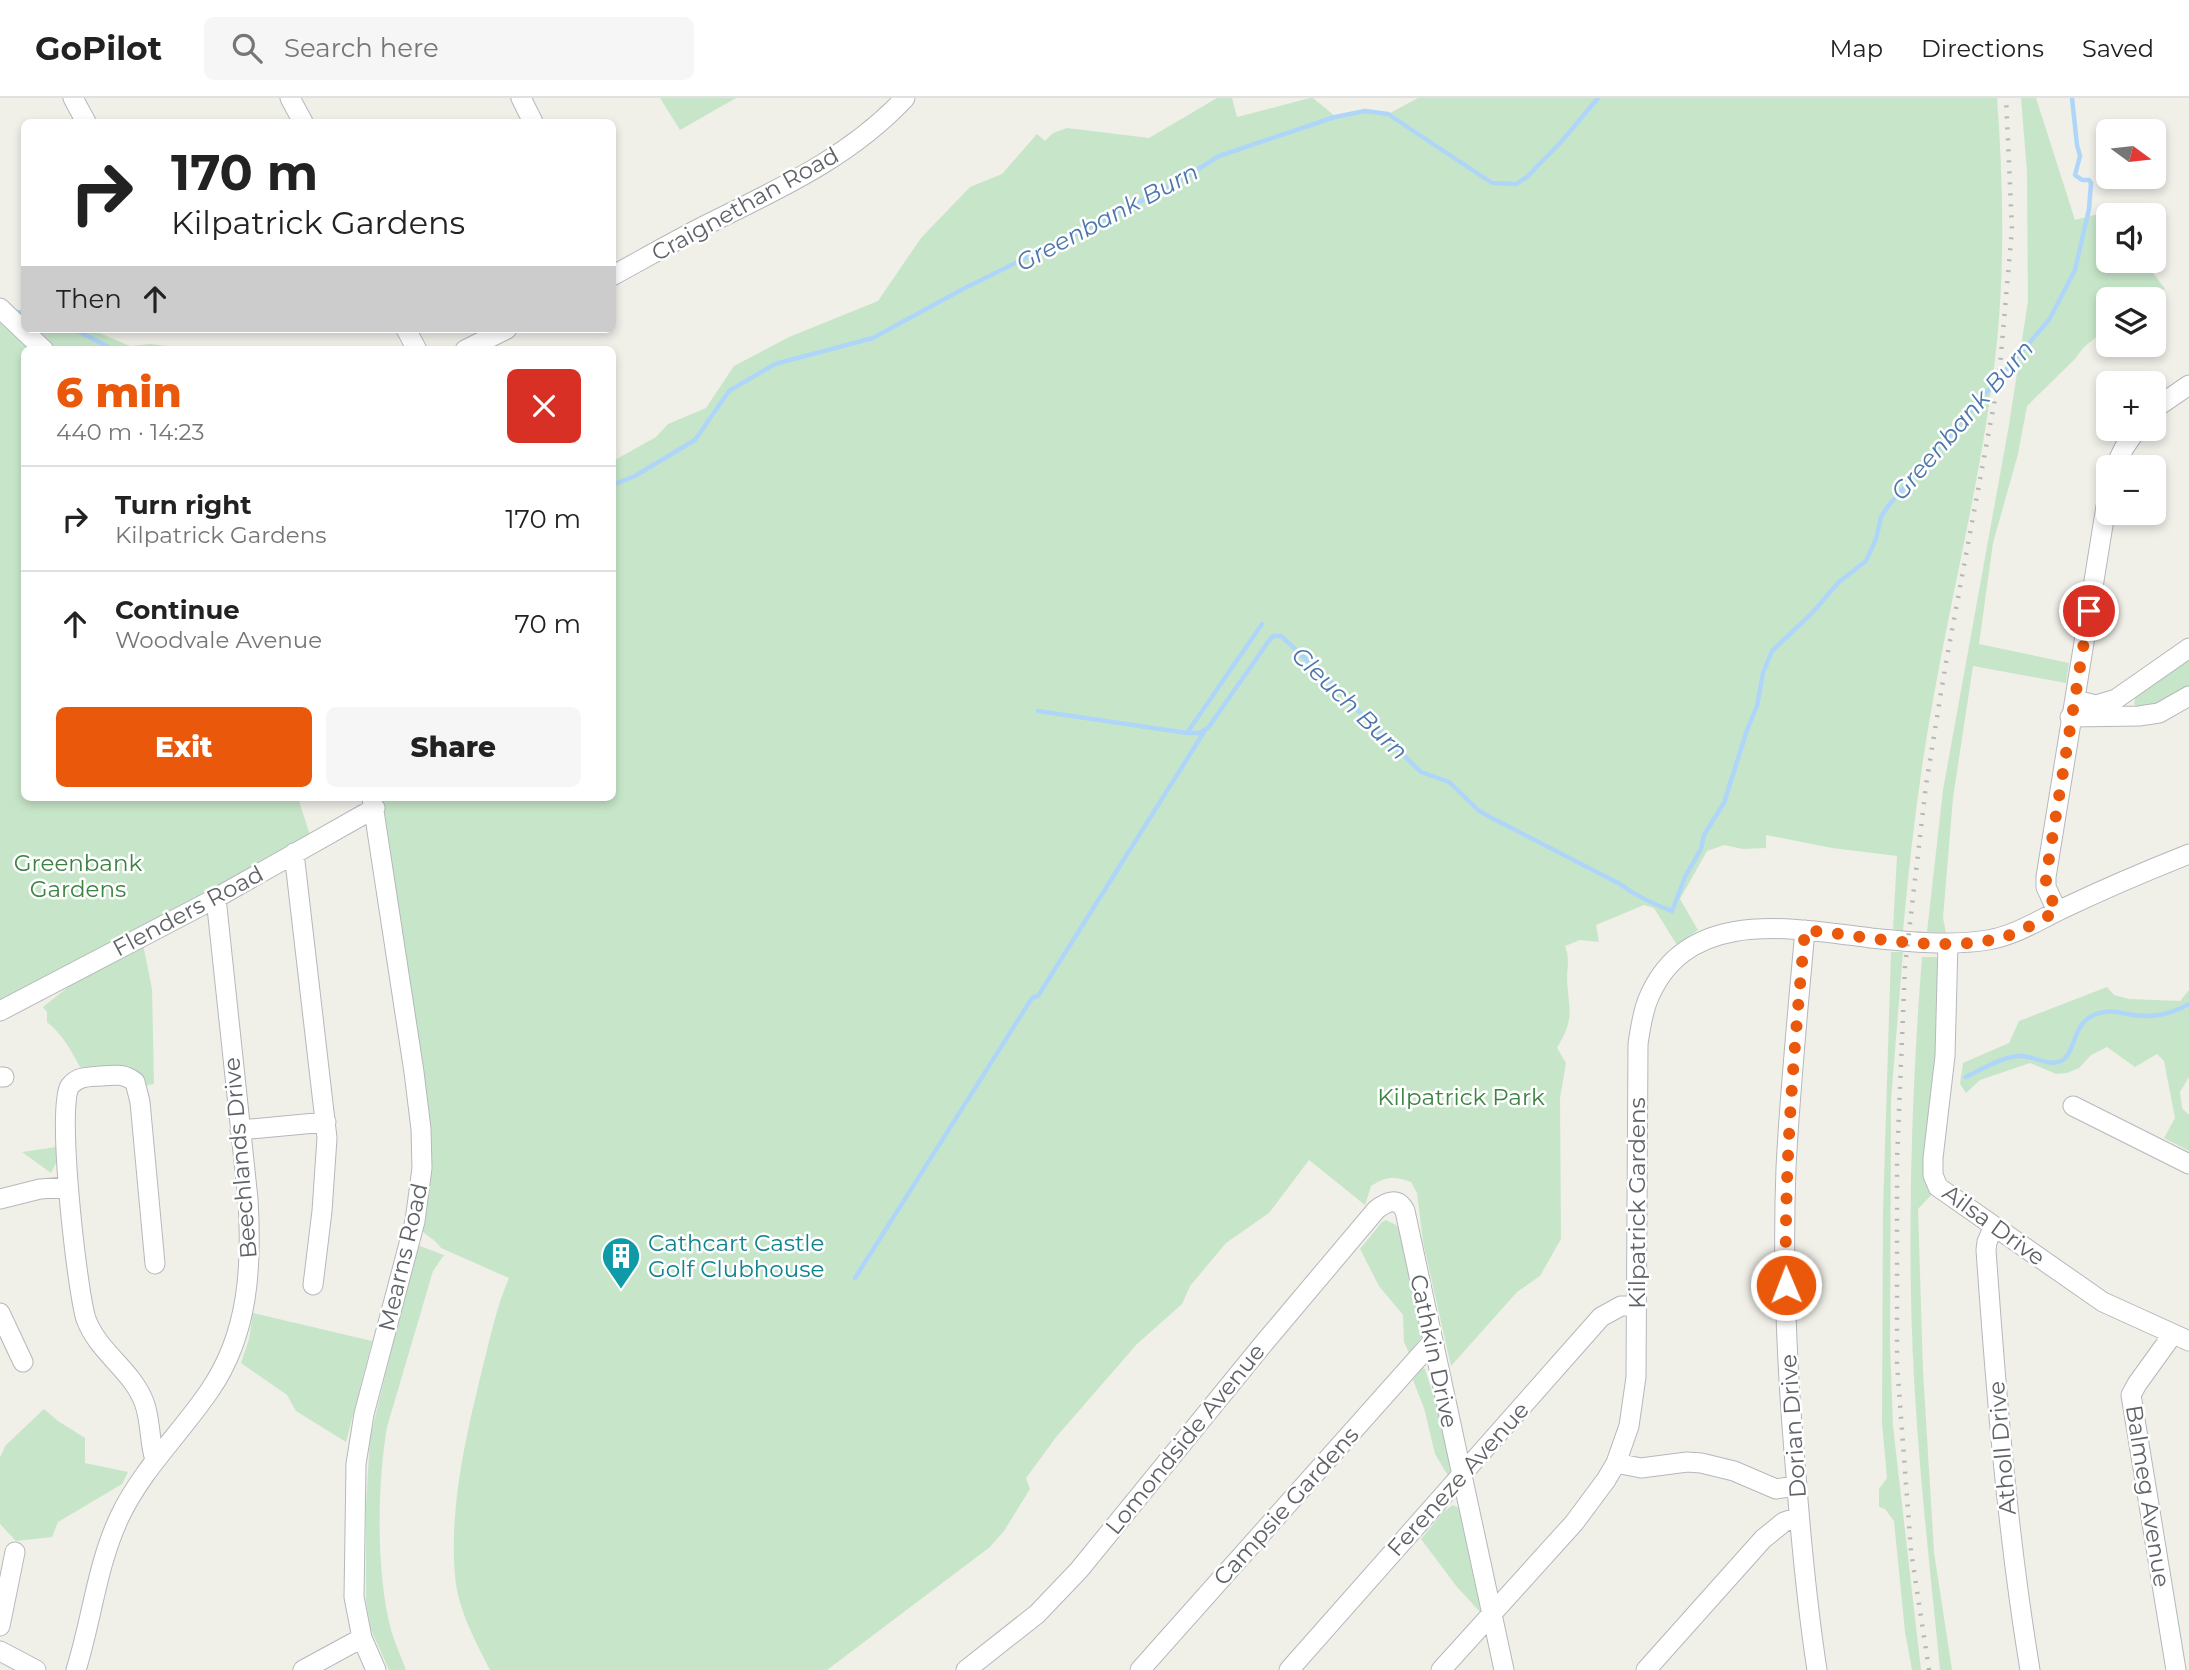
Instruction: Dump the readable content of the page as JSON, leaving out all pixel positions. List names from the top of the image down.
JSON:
{
  "streets": {
    "street": [
      "Craignethan Road",
      "Flenders Road",
      "Beechlands Drive",
      "Kilpatrick Gardens",
      "Ailsa Drive",
      "Mearns Road",
      "Cathkin Drive",
      "Dorian Drive",
      "Lomondside Avenue",
      "Atholl Drive",
      "Fereneze Avenue",
      "Balmeg Avenue",
      "Campsie Gardens"
    ]
  },
  "crossings": [
    ["Flenders Road", "Beechlands Drive"],
    ["Flenders Road", "Mearns Road"],
    ["Kilpatrick Gardens", "Ailsa Drive"],
    ["Kilpatrick Gardens", "Cathkin Drive"],
    ["Kilpatrick Gardens", "Dorian Drive"],
    ["Kilpatrick Gardens", "Fereneze Avenue"],
    ["Ailsa Drive", "Atholl Drive"],
    ["Ailsa Drive", "Balmeg Avenue"],
    ["Cathkin Drive", "Lomondside Avenue"],
    ["Cathkin Drive", "Fereneze Avenue"],
    ["Cathkin Drive", "Campsie Gardens"]
  ],
  "water": ["Greenbank Burn", "Cleuch Burn"],
  "parks": ["Greenbank Gardens", "Kilpatrick Park"],
  "places": {
    "building": ["Cathcart Castle Golf Clubhouse"]
  },
  "north": "right",
  "page": {
    "header": "GoPilot",
    "search": "Search here",
    "nav": ["Map", "Directions", "Saved"],
    "map_buttons": ["+", "−"],
    "turn": ["170 m", "Kilpatrick Gardens"],
    "then": "Then",
    "heading": ["6 min", "440 m · 14:23"],
    "list": [
      {
        "name": "Turn right",
        "note": "Kilpatrick Gardens",
        "value": "170 m"
      },
      {
        "name": "Continue",
        "note": "Woodvale Avenue",
        "value": "70 m"
      }
    ],
    "buttons": ["Exit", "Share"]
  }
}
